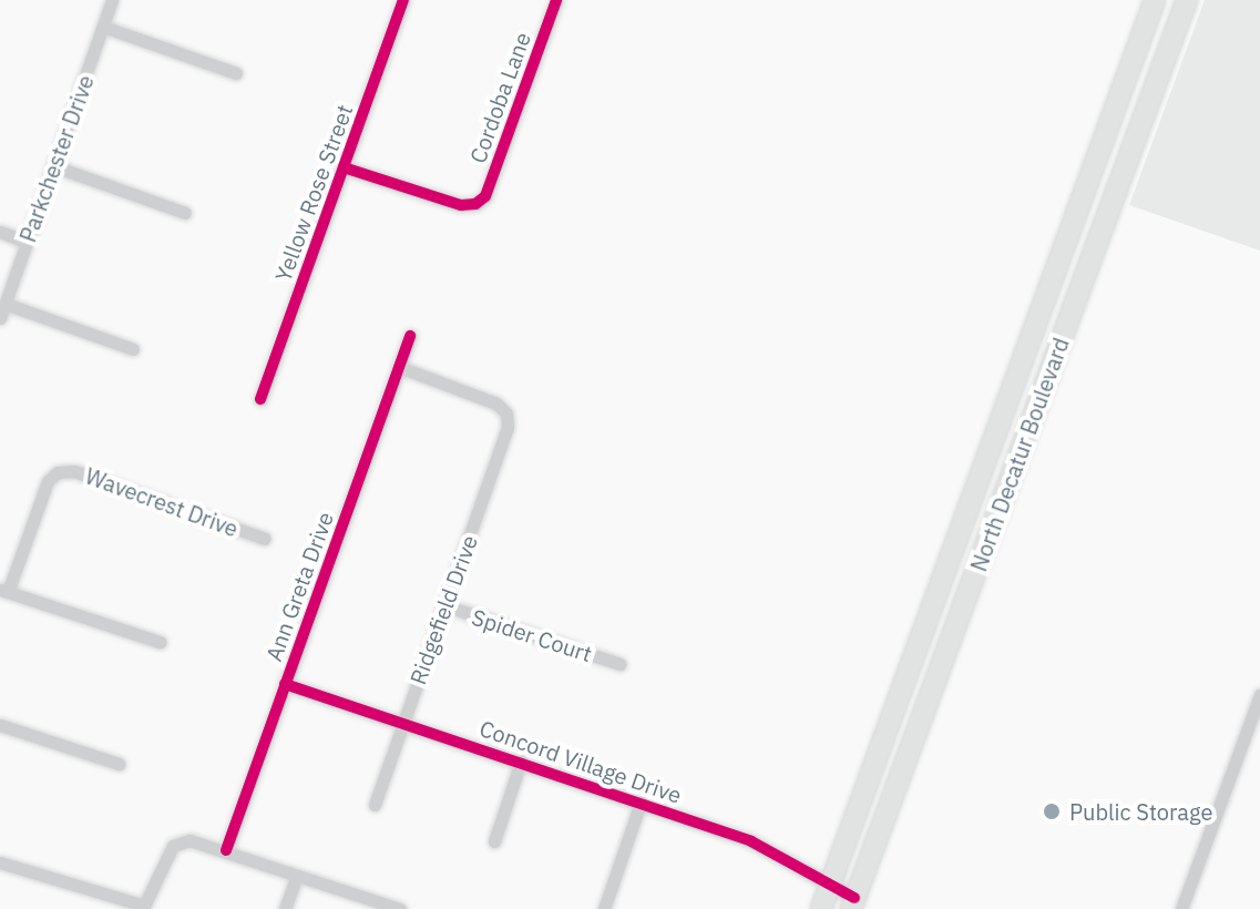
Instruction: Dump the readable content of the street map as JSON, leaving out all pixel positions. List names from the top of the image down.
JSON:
{
  "streets": {
    "main road": ["North Decatur Boulevard"],
    "street": [
      "Cordoba Lane",
      "Parkchester Drive",
      "Yellow Rose Street",
      "Wavecrest Drive",
      "Ann Greta Drive",
      "Ridgefield Drive",
      "Spider Court",
      "Concord Village Drive"
    ]
  },
  "crossings": [
    ["Cordoba Lane", "Yellow Rose Street"],
    ["North Decatur Boulevard", "Concord Village Drive"],
    ["Ann Greta Drive", "Ridgefield Drive"],
    ["Ann Greta Drive", "Concord Village Drive"],
    ["Ridgefield Drive", "Spider Court"],
    ["Ridgefield Drive", "Concord Village Drive"]
  ],
  "places": ["Public Storage"]
}
